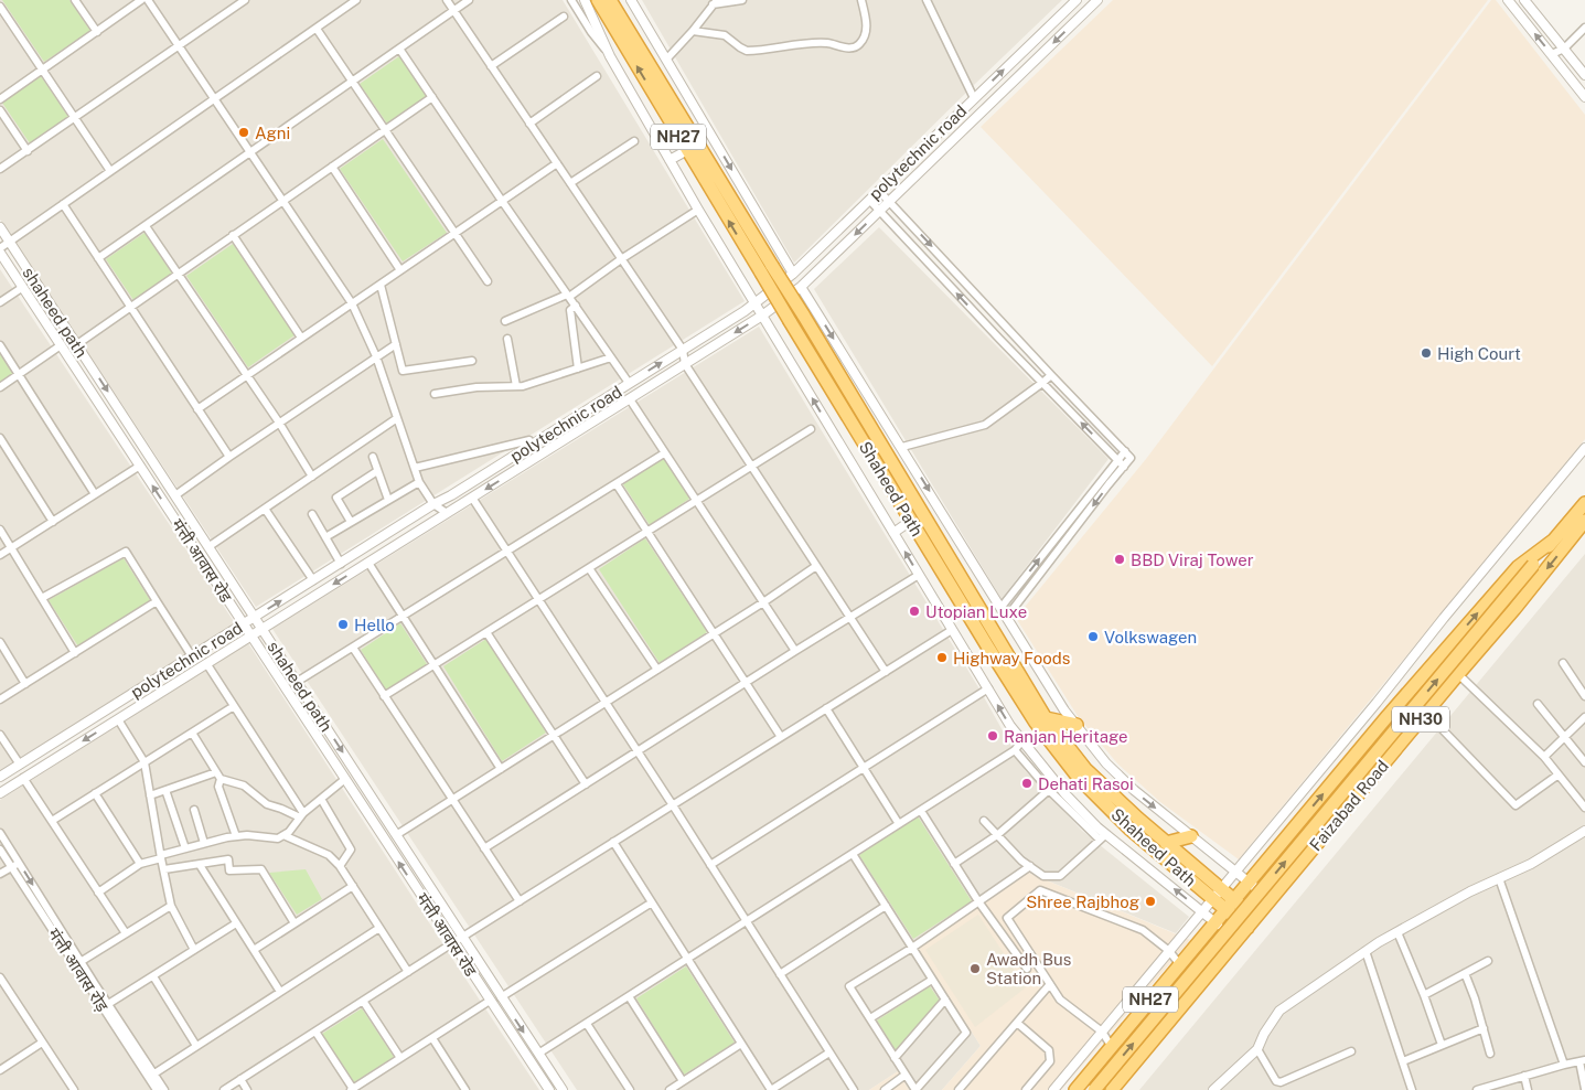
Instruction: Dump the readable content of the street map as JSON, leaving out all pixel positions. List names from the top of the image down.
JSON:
{
  "streets": {
    "highway": [
      "NH27",
      "Shaheed Path",
      "NH30",
      "Faizabad Road"
    ],
    "street": [
      "polytechnic road",
      "shaheed path",
      "मंत्ती आवास रोड",
      "मंत्ती आवास रोड़"
    ]
  },
  "crossings": [
    ["NH27", "Shaheed Path"],
    ["NH27", "NH30"],
    ["polytechnic road", "shaheed path"],
    ["polytechnic road", "मंत्ती आवास रोड"],
    ["Shaheed Path", "NH30"],
    ["Shaheed Path", "Faizabad Road"]
  ],
  "places": [
    "Agni",
    "High Court",
    "BBD Viraj Tower",
    "Utopian Luxe",
    "Hello",
    "Volkswagen",
    "Highway Foods",
    "Ranjan Heritage",
    "Dehati Rasoi",
    "Shree Rajbhog",
    "Awadh Bus Station"
  ]
}
